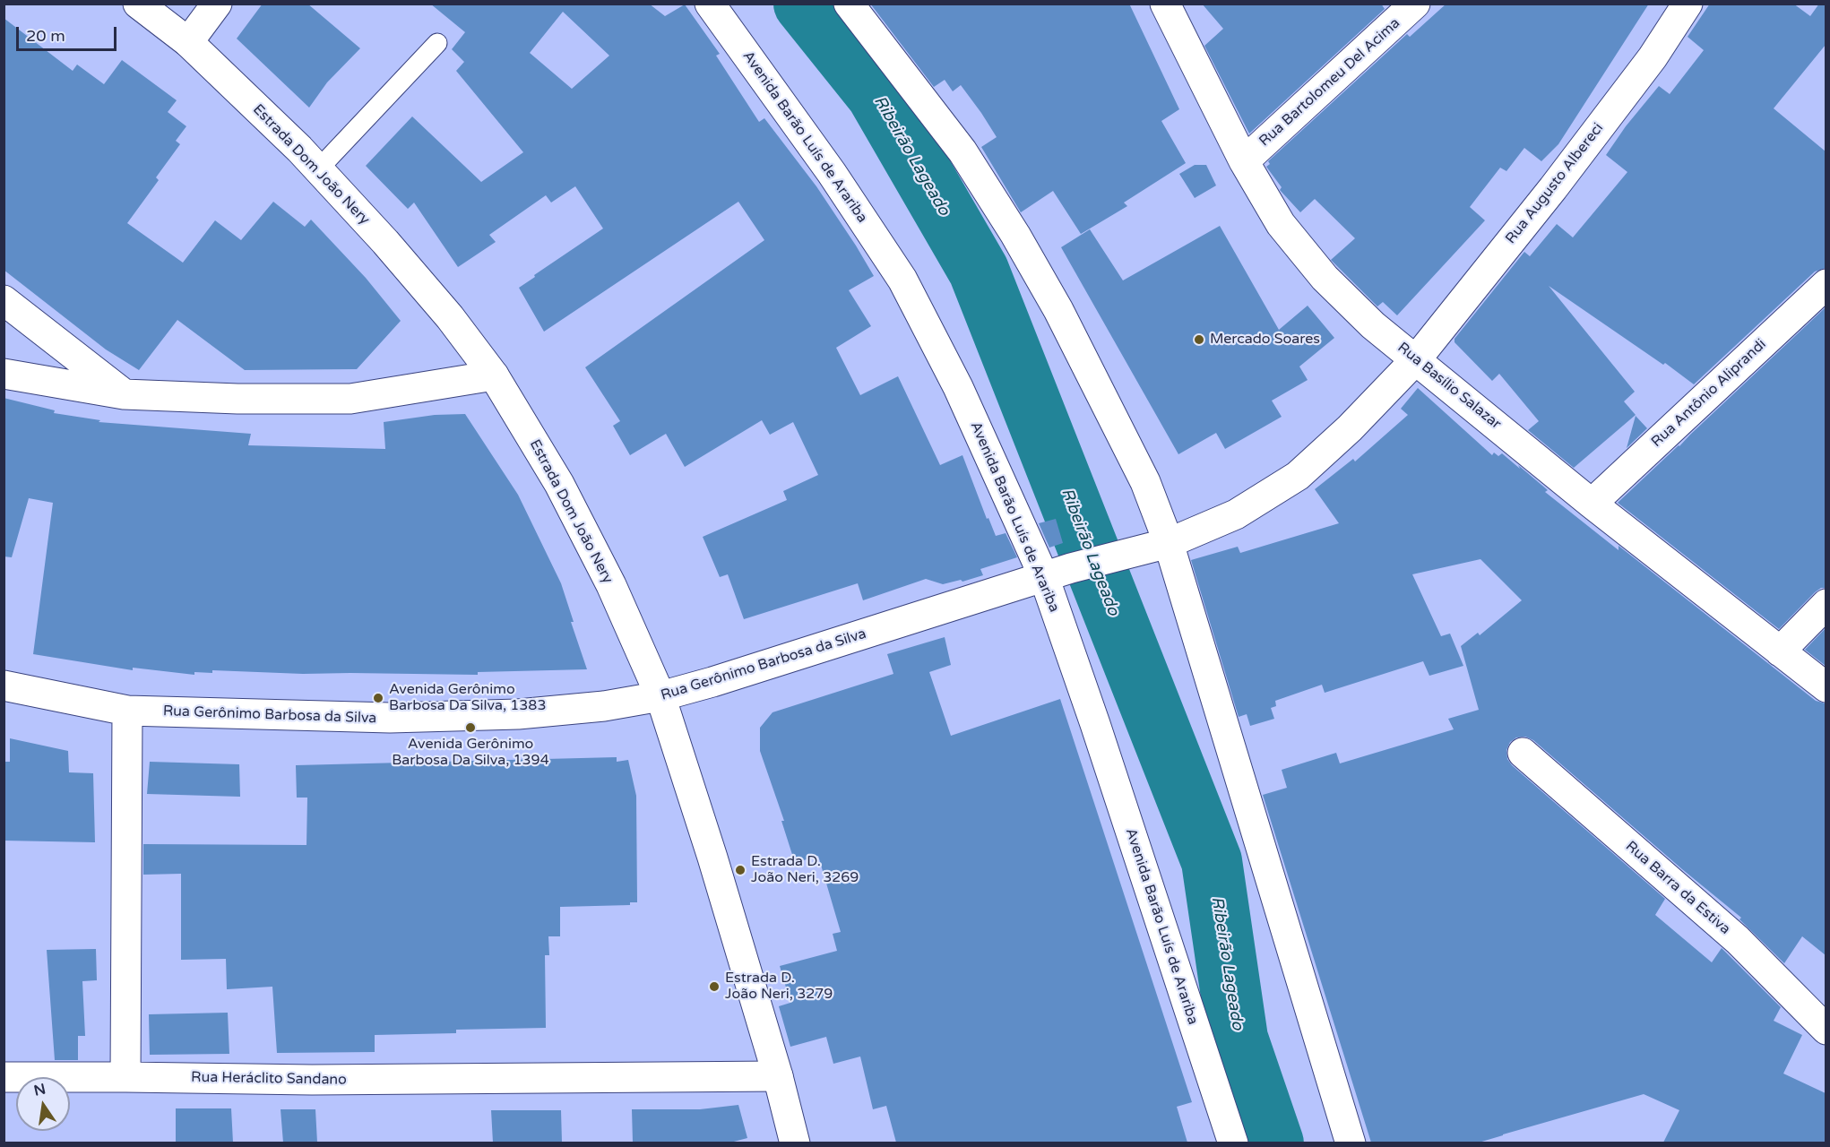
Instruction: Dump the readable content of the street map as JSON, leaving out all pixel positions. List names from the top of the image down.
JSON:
{
  "streets": {
    "street": [
      "Rua Bartolomeu Del Acima",
      "Avenida Barão Luís de Arariba",
      "Estrada Dom João Nery",
      "Rua Augusto Albereci",
      "Rua Basílio Salazar",
      "Rua Antônio Aliprandi",
      "Rua Gerônimo Barbosa da Silva",
      "Rua Barra da Estiva",
      "Rua Heráclito Sandano"
    ]
  },
  "crossings": [
    ["Rua Bartolomeu Del Acima", "Rua Basílio Salazar"],
    ["Avenida Barão Luís de Arariba", "Rua Gerônimo Barbosa da Silva"],
    ["Estrada Dom João Nery", "Rua Gerônimo Barbosa da Silva"],
    ["Estrada Dom João Nery", "Rua Heráclito Sandano"],
    ["Rua Augusto Albereci", "Rua Basílio Salazar"],
    ["Rua Augusto Albereci", "Rua Gerônimo Barbosa da Silva"],
    ["Rua Basílio Salazar", "Rua Antônio Aliprandi"],
    ["Rua Basílio Salazar", "Rua Gerônimo Barbosa da Silva"]
  ],
  "water": ["Ribeirão Lageado"],
  "places": [
    "Mercado Soares",
    "Avenida Gerônimo Barbosa Da Silva, 1383",
    "Avenida Gerônimo Barbosa Da Silva, 1394",
    "Estrada D. João Neri, 3269",
    "Estrada D. João Neri, 3279"
  ],
  "scale_bar": "20 m",
  "north": "top"
}
